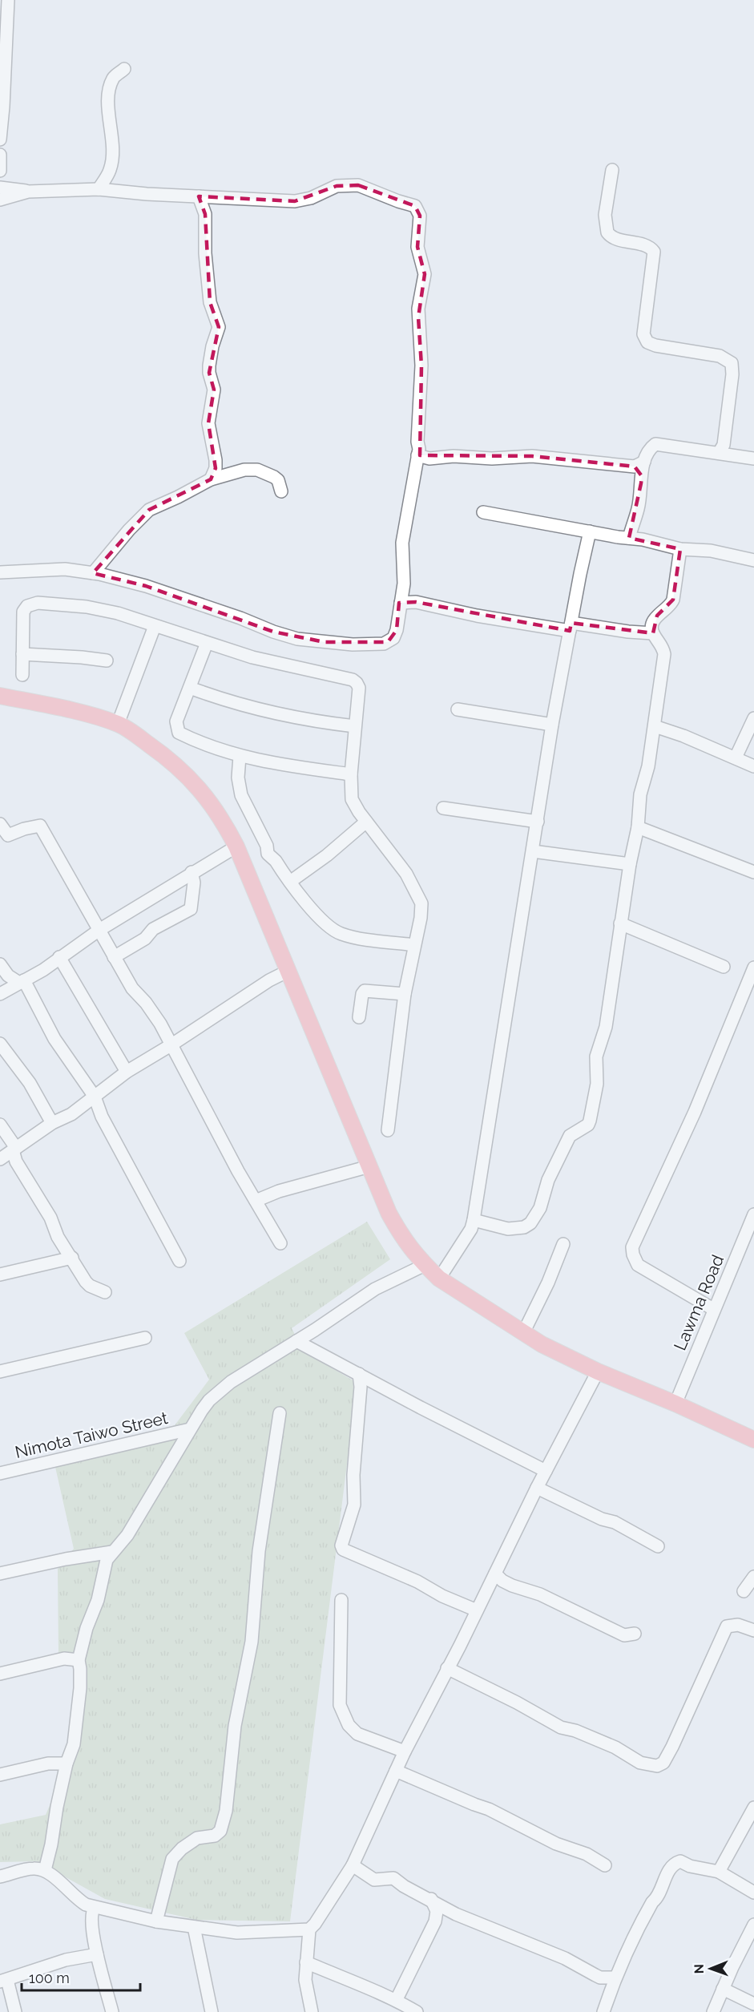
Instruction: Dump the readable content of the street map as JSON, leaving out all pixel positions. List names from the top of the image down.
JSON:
{
  "streets": {
    "street": ["Lawma Road", "Nimota Taiwo Street"]
  },
  "scale_bar": "100 m",
  "north": "left"
}
